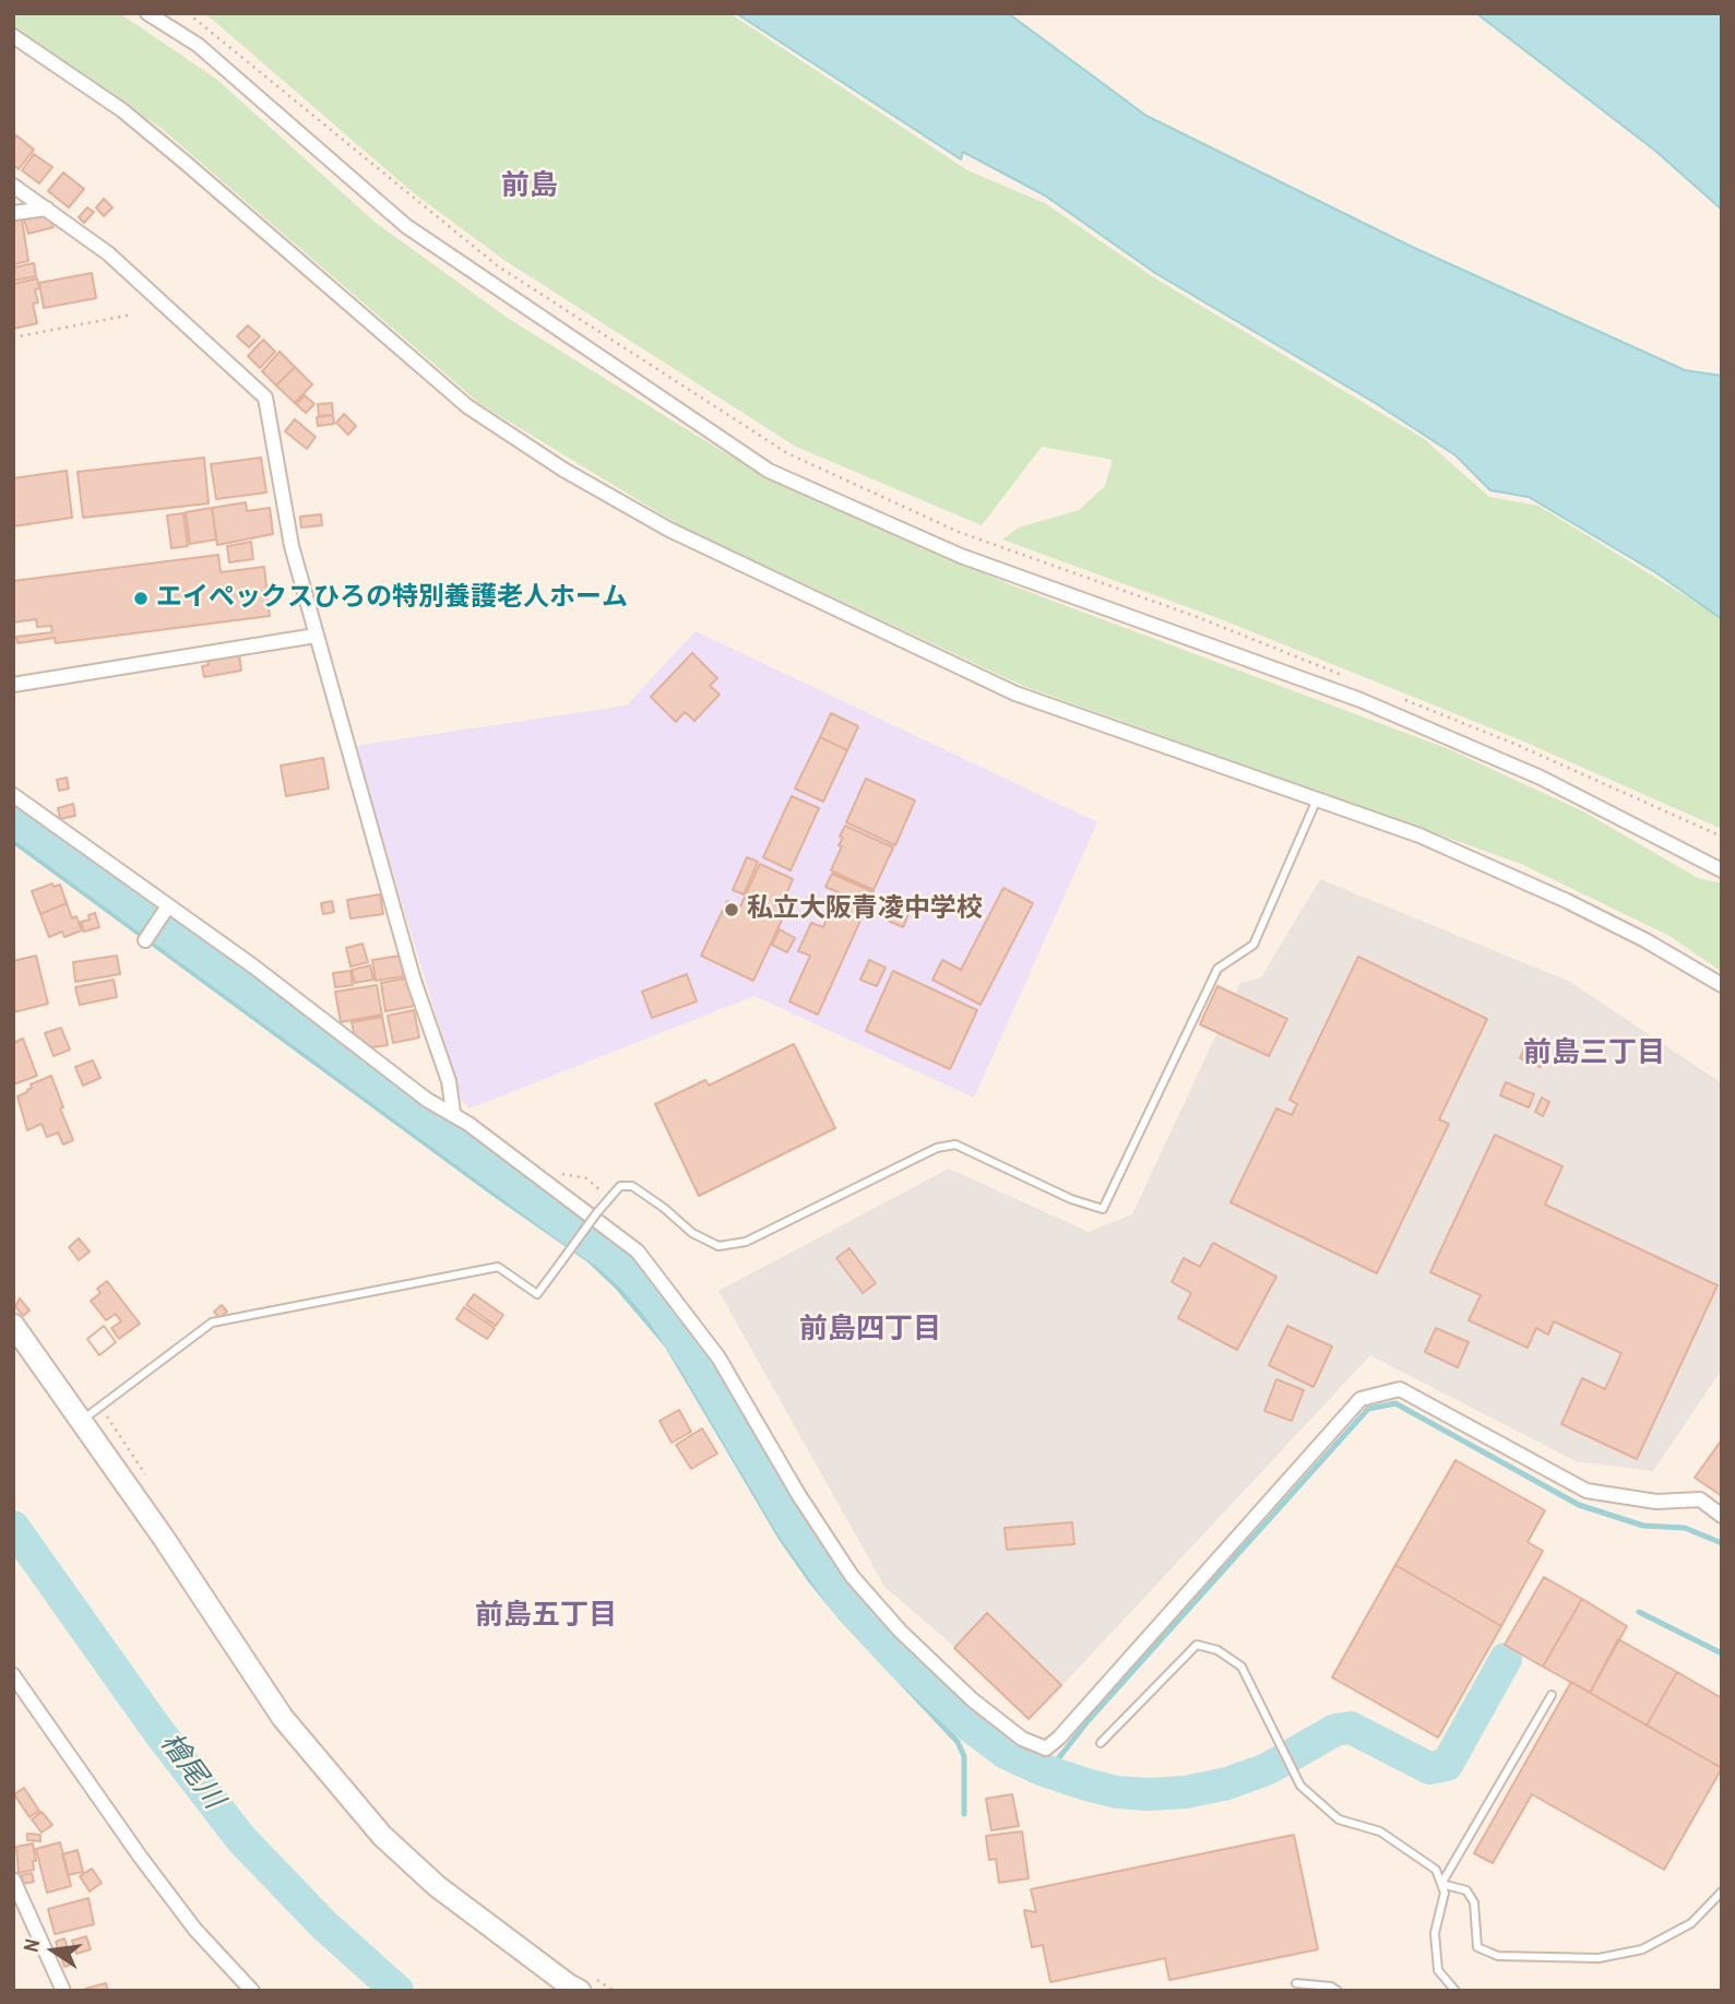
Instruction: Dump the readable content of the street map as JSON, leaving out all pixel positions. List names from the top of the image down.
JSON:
{
  "districts": [
    "前島",
    "前島三丁目",
    "前島四丁目",
    "前島五丁目"
  ],
  "water": ["檜尾川"],
  "places": ["エイぺックスひろの特別養護老人ホーム", "私立大阪青凌中学校"],
  "north": "left"
}
